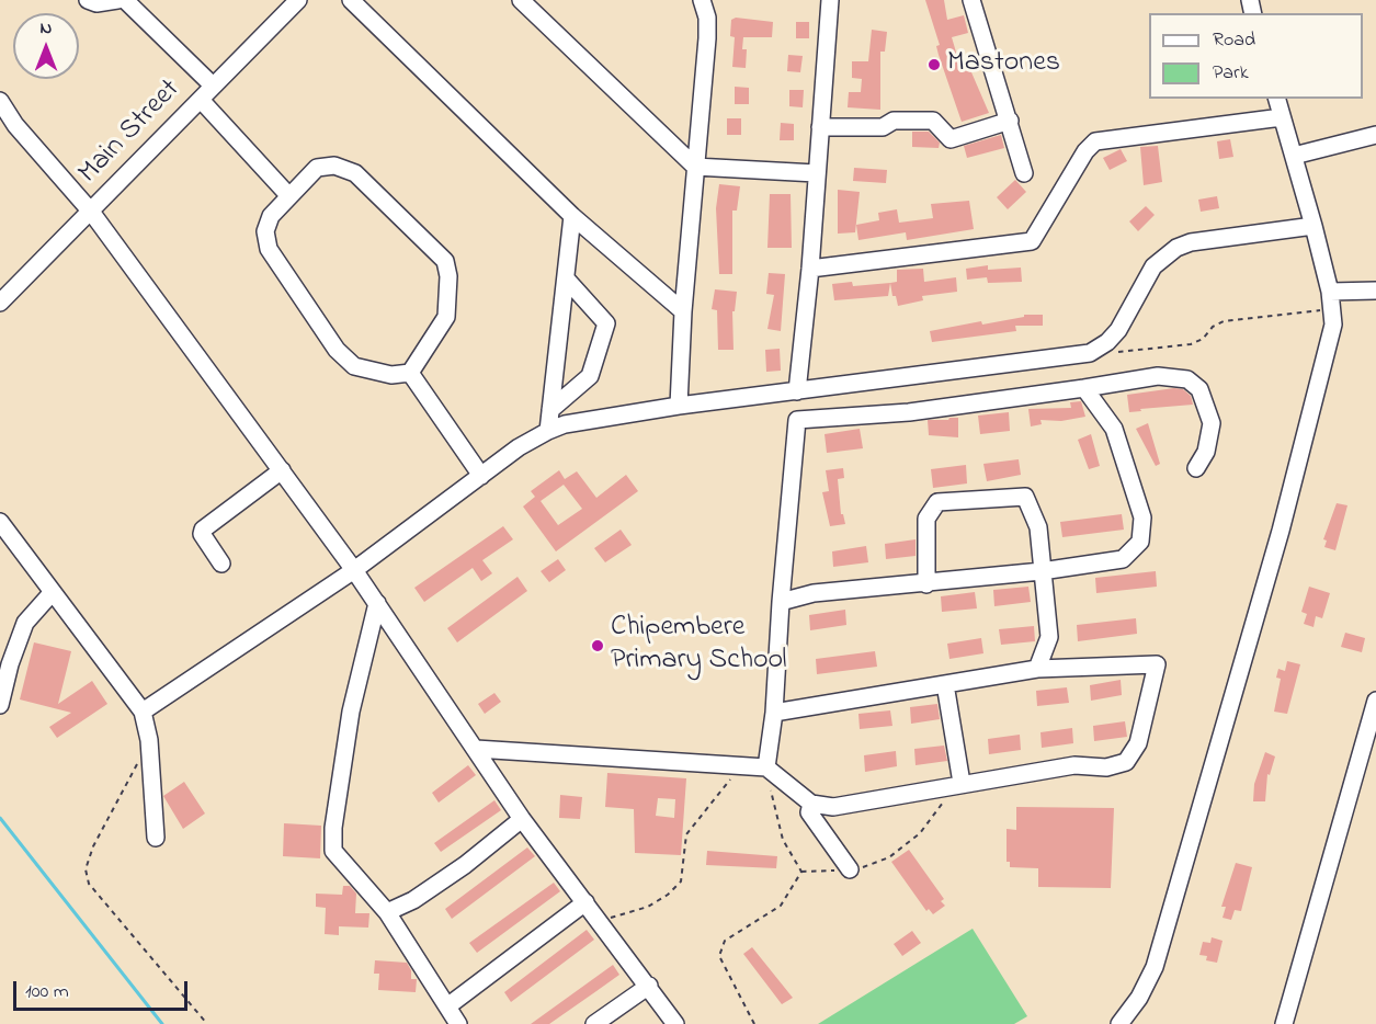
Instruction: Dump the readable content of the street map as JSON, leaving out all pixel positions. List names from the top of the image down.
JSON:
{
  "streets": {
    "street": ["Main Street"]
  },
  "places": ["Mastones", "Chipembere Primary School"],
  "legend": ["Road", "Park"],
  "scale_bar": "100 m",
  "north": "top"
}
